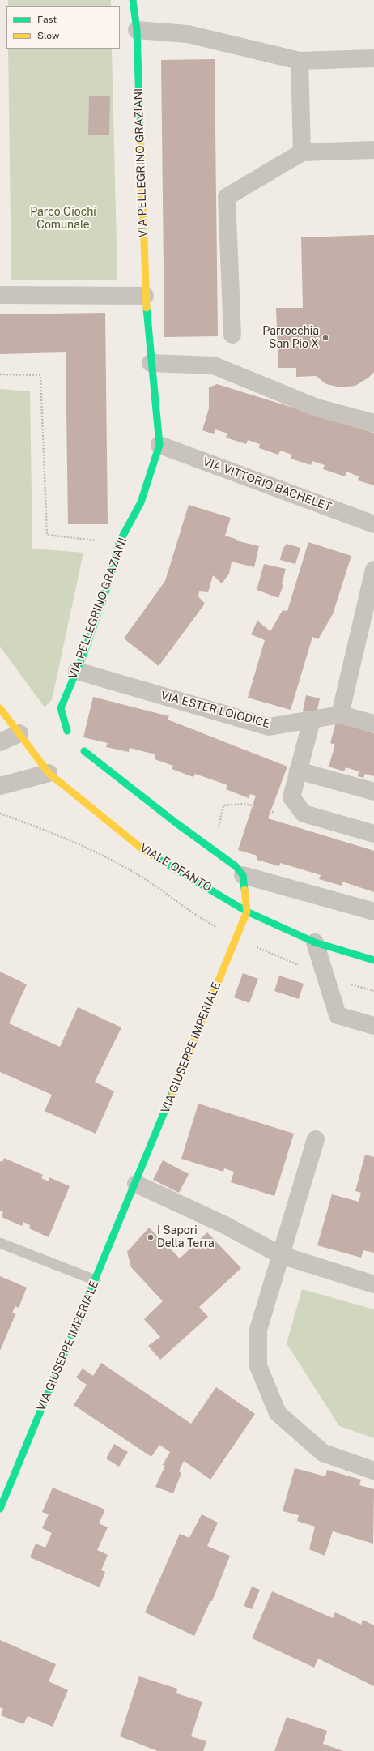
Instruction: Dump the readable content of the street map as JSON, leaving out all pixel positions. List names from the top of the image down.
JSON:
{
  "streets": {
    "street": [
      "VIA PELLEGRINO GRAZIANI",
      "VIA VITTORIO BACHELET",
      "VIA ESTER LOIODICE",
      "VIALE OFANTO",
      "VIA GIUSEPPE IMPERIALE"
    ]
  },
  "crossings": [
    ["VIA PELLEGRINO GRAZIANI", "VIA VITTORIO BACHELET"],
    ["VIA PELLEGRINO GRAZIANI", "VIA ESTER LOIODICE"],
    ["VIALE OFANTO", "VIA GIUSEPPE IMPERIALE"]
  ],
  "parks": ["Parco Giochi Comunale"],
  "places": ["Parrocchia San Pio X", "I Sapori Della Terra"],
  "legend": ["Fast", "Slow"]
}
